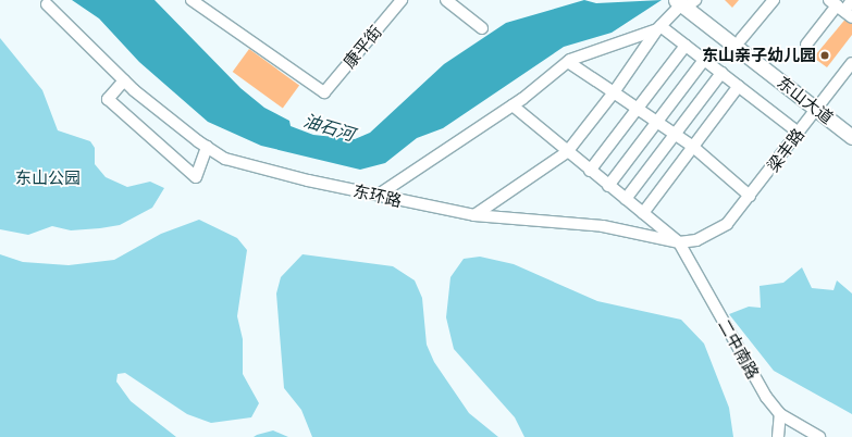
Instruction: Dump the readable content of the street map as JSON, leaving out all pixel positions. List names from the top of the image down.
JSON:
{
  "streets": {
    "main road": ["东山大道"],
    "street": [
      "康平街",
      "梁丰路",
      "东环路",
      "二中南路"
    ]
  },
  "crossings": [
    ["东山大道", "梁丰路"],
    ["梁丰路", "东环路"],
    ["东环路", "二中南路"]
  ],
  "water": ["油石河"],
  "parks": ["东山公园"],
  "places": ["东山亲子幼儿园"]
}
